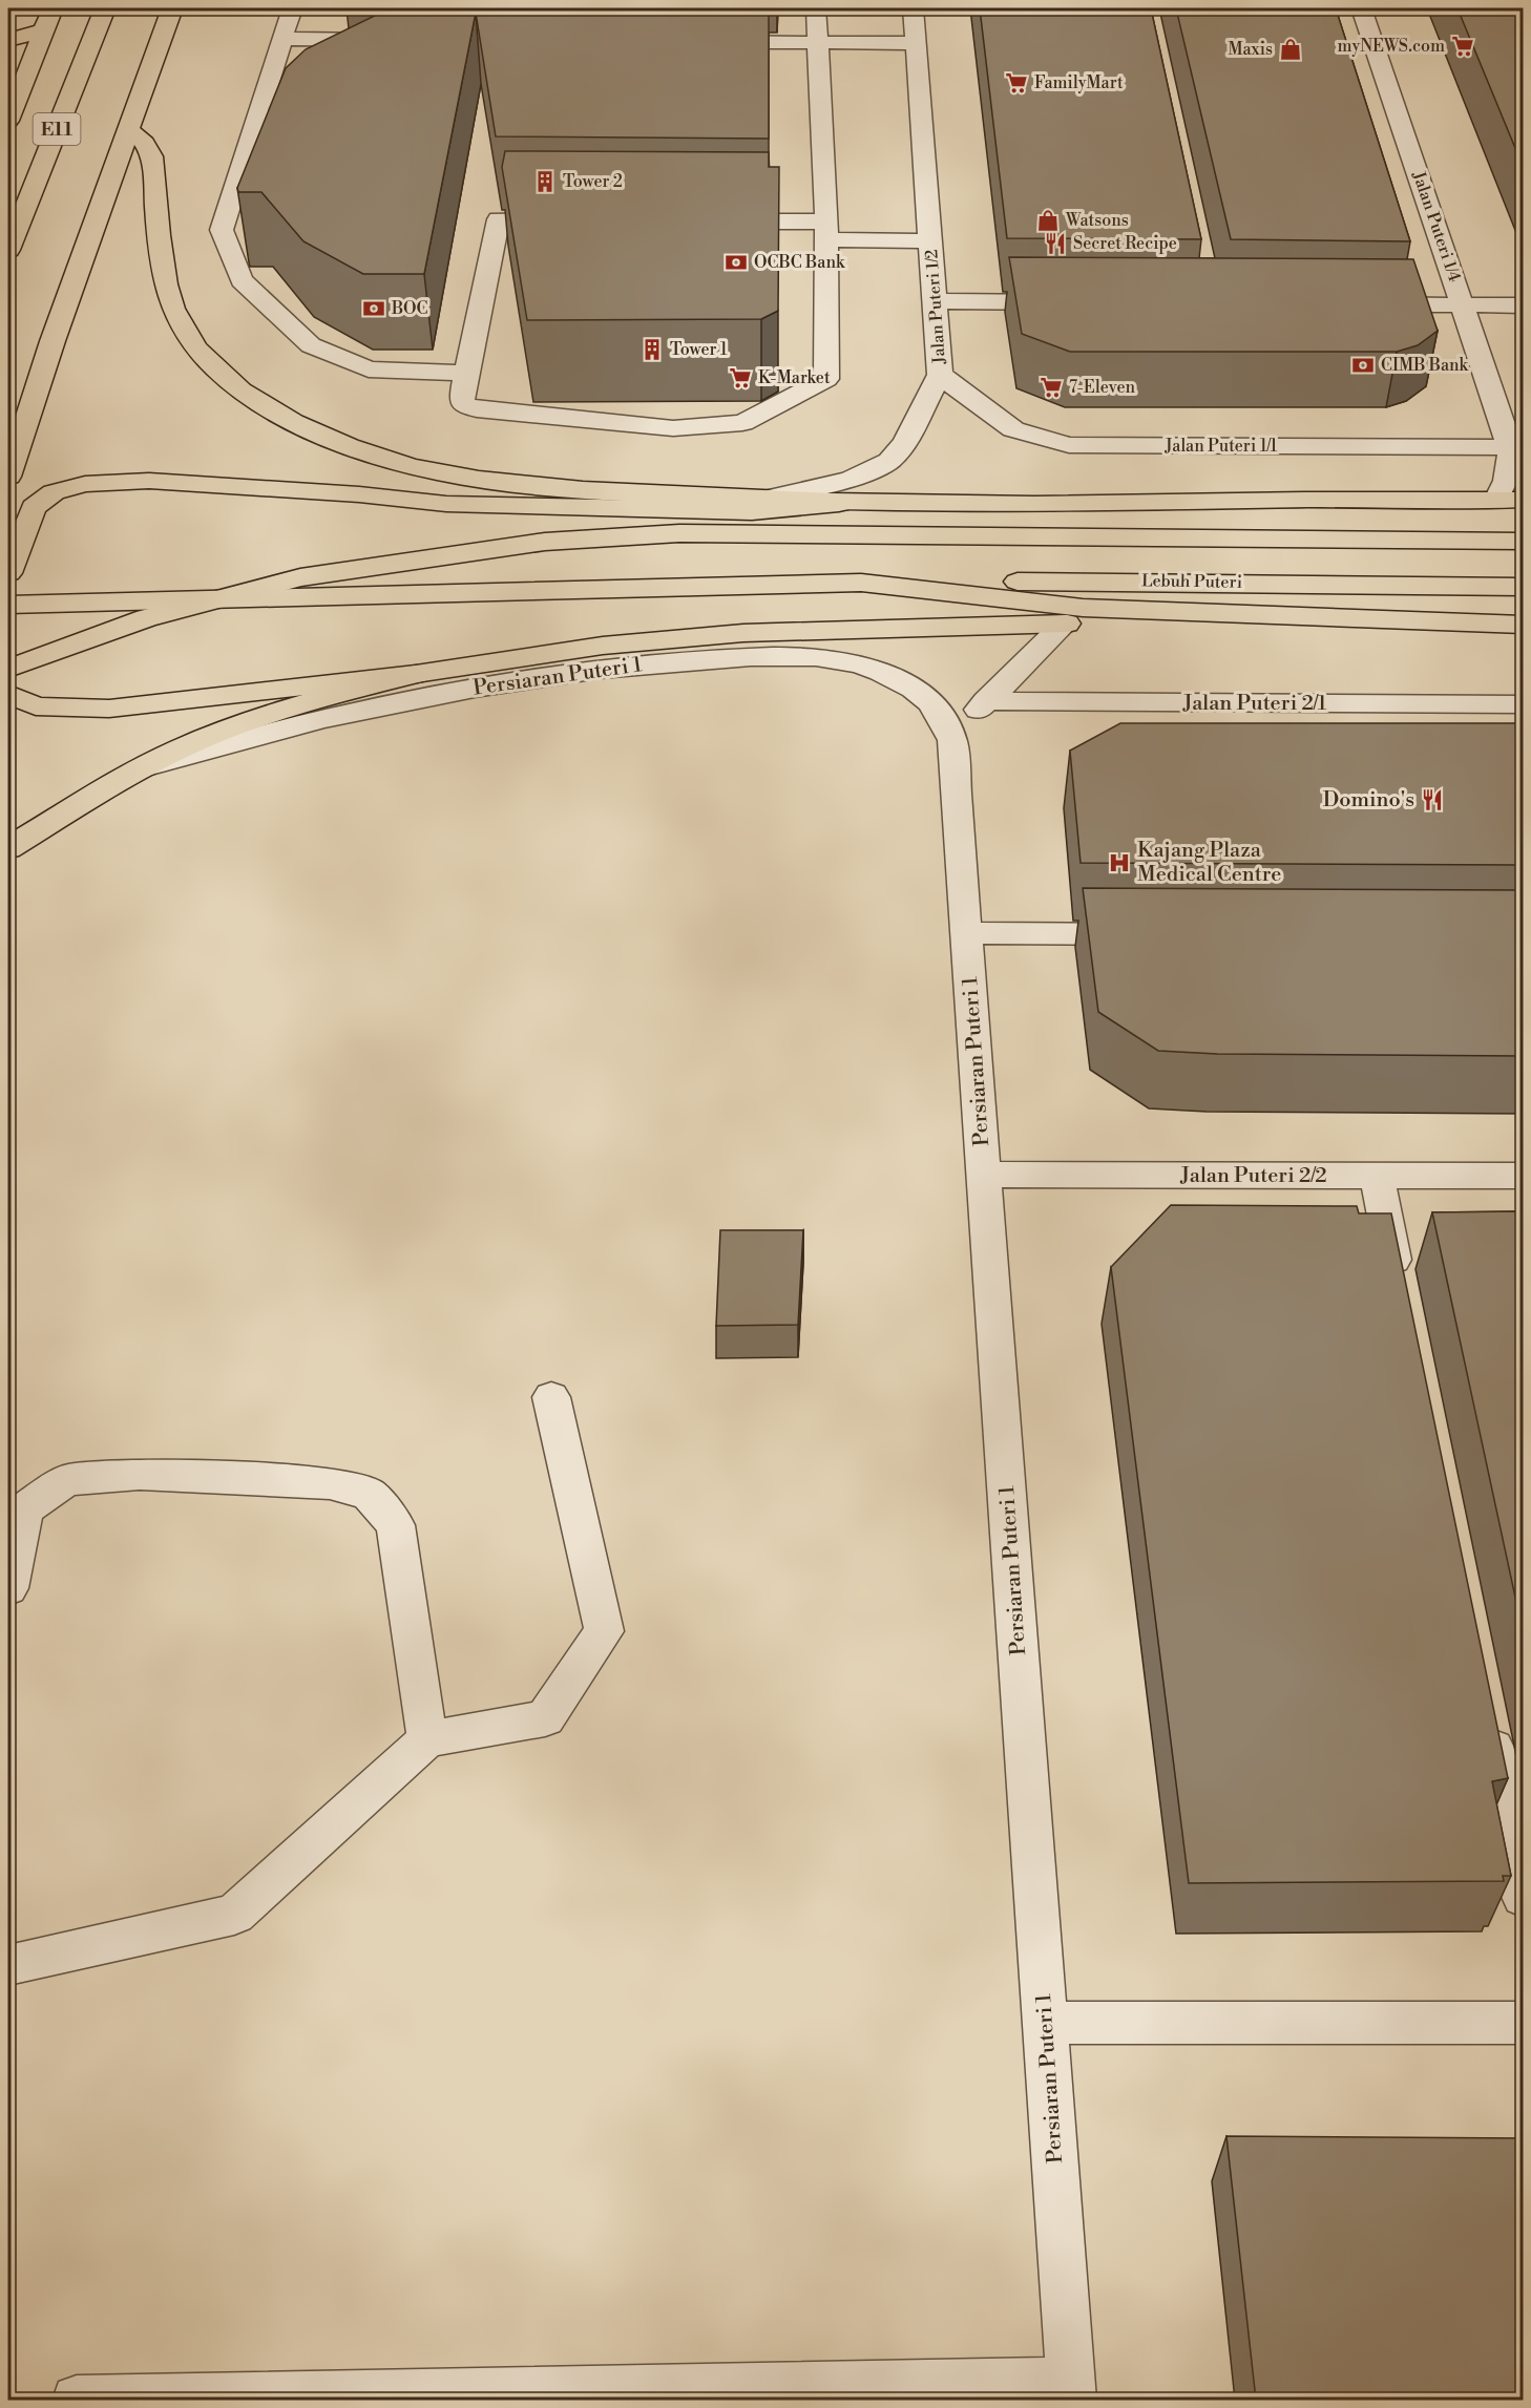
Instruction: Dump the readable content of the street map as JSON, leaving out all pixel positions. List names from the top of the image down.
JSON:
{
  "streets": {
    "main road": ["E11", "Lebuh Puteri"],
    "street": [
      "Jalan Puteri 1/4",
      "Jalan Puteri 1/2",
      "Jalan Puteri 1/1",
      "Persiaran Puteri 1",
      "Jalan Puteri 2/1",
      "Jalan Puteri 2/2"
    ]
  },
  "crossings": [
    ["Jalan Puteri 1/4", "Jalan Puteri 1/1"],
    ["Jalan Puteri 1/2", "Jalan Puteri 1/1"],
    ["Persiaran Puteri 1", "Jalan Puteri 2/2"]
  ],
  "places": {
    "supermarket": [
      "myNEWS.com",
      "FamilyMart",
      "K-Market",
      "7-Eleven"
    ],
    "shop": ["Maxis", "Watsons"],
    "building": ["Tower 2", "Tower 1"],
    "restaurant": ["Secret Recipe", "Domino's"],
    "bank": ["OCBC Bank", "BOC", "CIMB Bank"],
    "hospital": ["Kajang Plaza Medical Centre"]
  }
}
